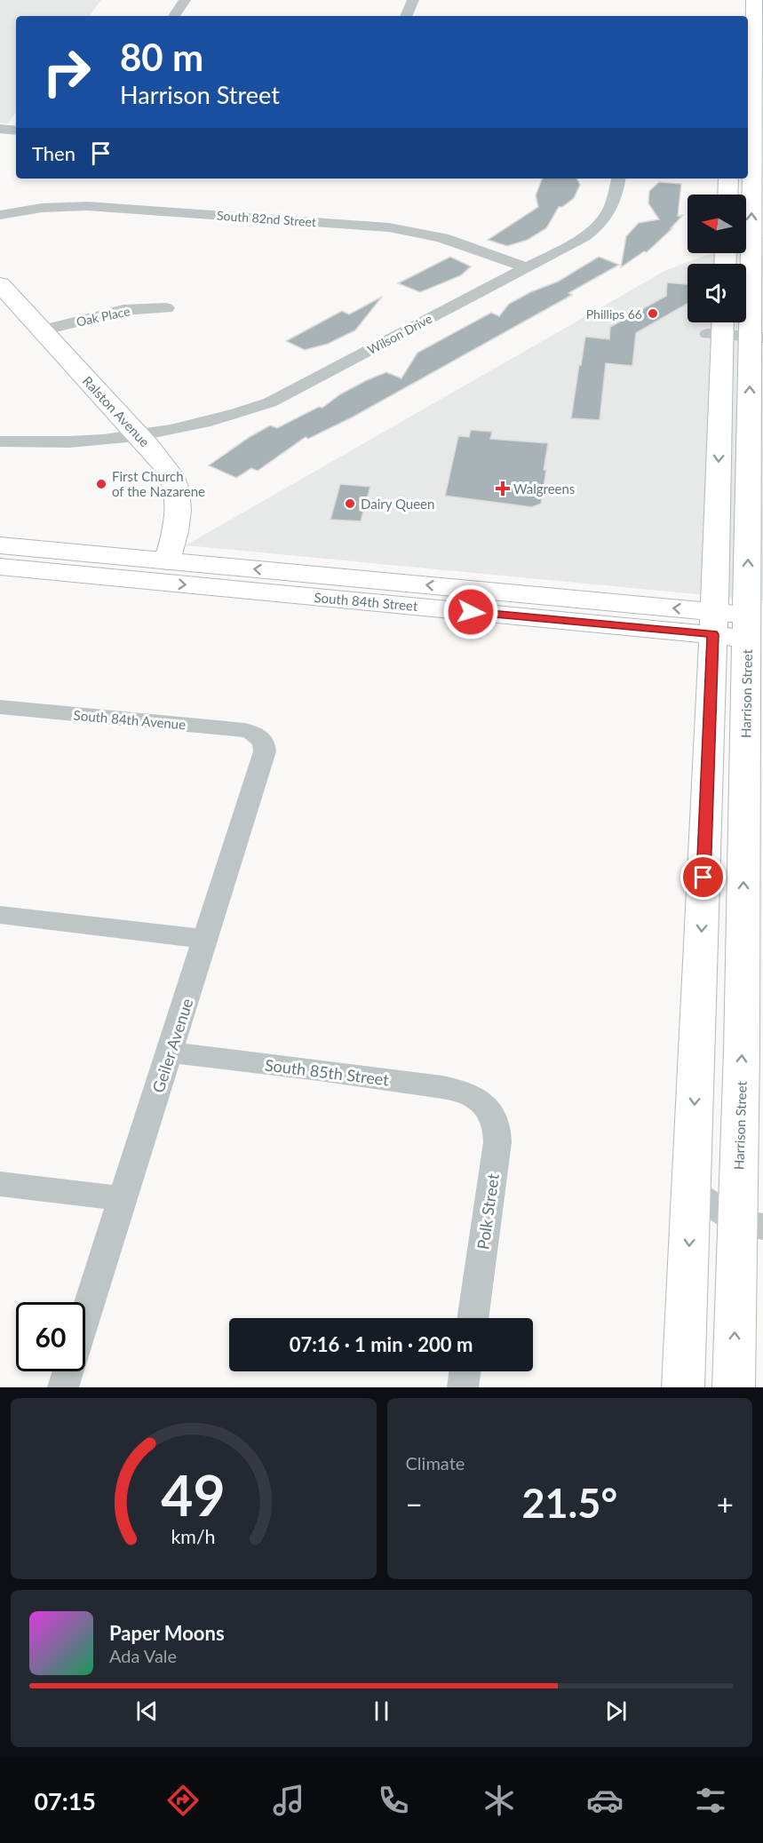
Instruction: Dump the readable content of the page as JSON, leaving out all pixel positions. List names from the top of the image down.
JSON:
{
  "streets": {
    "main road": ["Ralston Avenue", "South 84th Street", "Harrison Street"],
    "street": [
      "South 82nd Street",
      "Oak Place",
      "Wilson Drive",
      "South 84th Avenue",
      "Geiler Avenue",
      "South 85th Street",
      "Polk Street"
    ]
  },
  "crossings": [
    ["South 82nd Street", "Wilson Drive"],
    ["Oak Place", "Ralston Avenue"],
    ["Wilson Drive", "Ralston Avenue"],
    ["Ralston Avenue", "South 84th Street"],
    ["South 84th Street", "Harrison Street"],
    ["South 84th Avenue", "Geiler Avenue"],
    ["Geiler Avenue", "South 85th Street"],
    ["South 85th Street", "Polk Street"]
  ],
  "places": {
    "other": ["Phillips 66", "First Church of the Nazarene", "Dairy Queen"],
    "health": ["Walgreens"]
  },
  "north": "left",
  "page": {
    "turn": ["80 m", "Harrison Street"],
    "then": "Then",
    "limit": "60",
    "trip": "07:16 · 1 min · 200 m",
    "tile": "Climate",
    "heat": ["−", "21.5°", "+"],
    "song": ["Paper Moons", "Ada Vale"],
    "tabs": "07:15",
    "gauge": ["49", "km/h"]
  }
}
